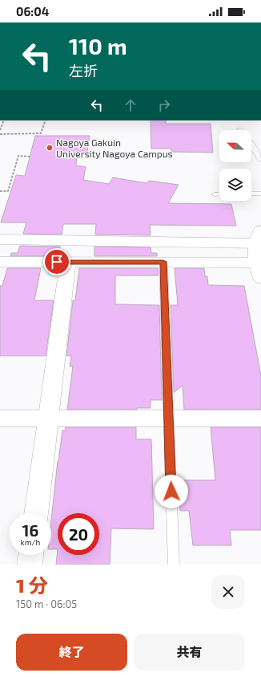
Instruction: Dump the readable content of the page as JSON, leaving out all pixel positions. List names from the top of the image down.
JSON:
{
  "places": ["Nagoya Gakuin University Nagoya Campus"],
  "north": "left",
  "page": {
    "status": "06:04",
    "turn": ["110 m", "左折"],
    "speed": "16 km/h",
    "limit": "20",
    "heading": ["1 分", "150 m · 06:05"],
    "buttons": ["終了", "共有"]
  }
}
